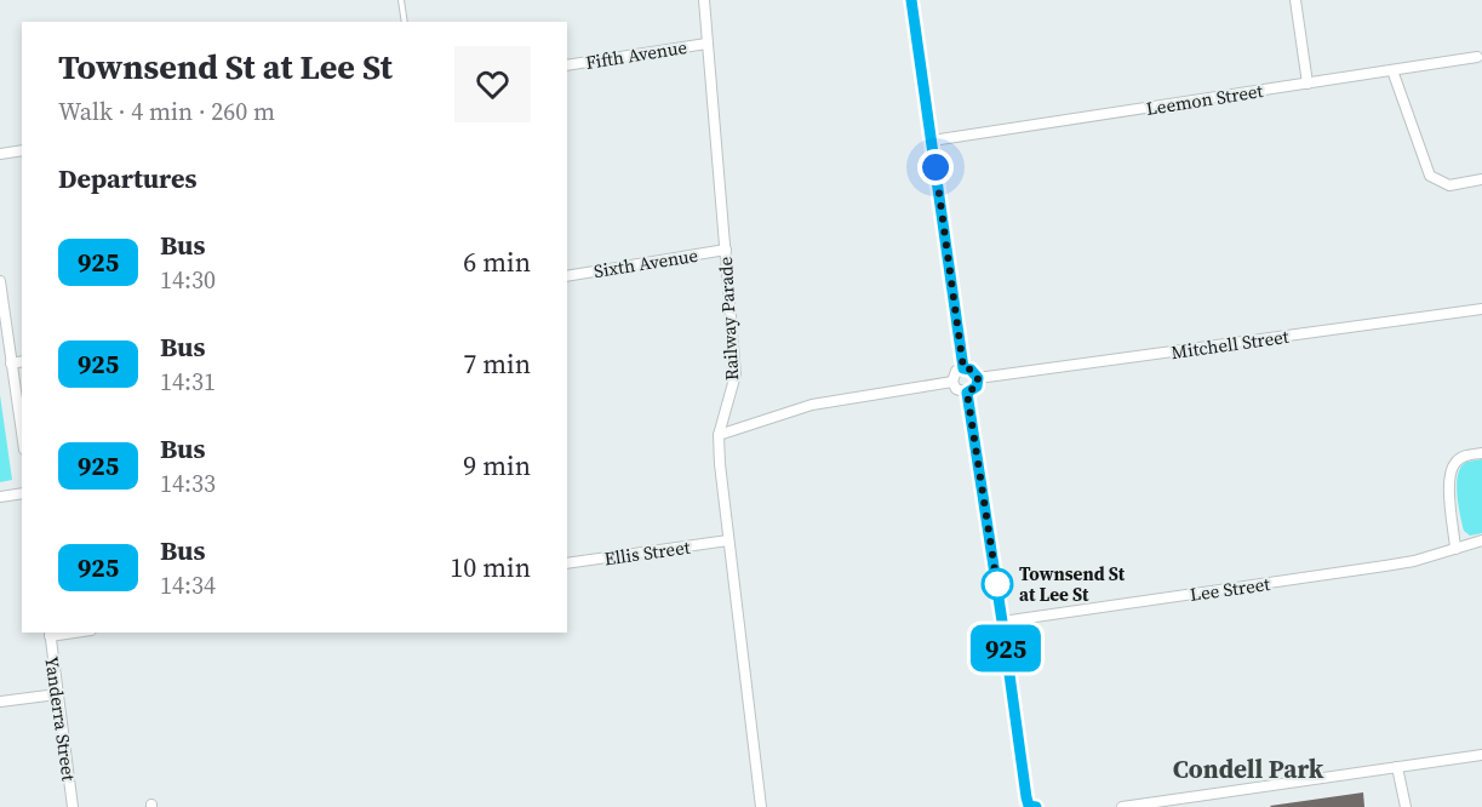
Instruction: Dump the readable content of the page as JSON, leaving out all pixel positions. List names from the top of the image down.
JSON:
{
  "streets": {
    "street": [
      "Fifth Avenue",
      "Leemon Street",
      "Sixth Avenue",
      "Railway Parade",
      "Mitchell Street",
      "Ellis Street",
      "Lee Street",
      "Yanderra Street"
    ]
  },
  "crossings": [
    ["Fifth Avenue", "Railway Parade"],
    ["Sixth Avenue", "Railway Parade"],
    ["Railway Parade", "Ellis Street"]
  ],
  "districts": ["Condell Park"],
  "places": ["Townsend St at Lee St"],
  "lines": ["bus line 925"],
  "page": {
    "on_map": "925",
    "heading": [
      ["Townsend St at Lee St", "Walk · 4 min · 260 m"],
      "Departures"
    ],
    "list": [
      {
        "mark": "925",
        "name": "Bus",
        "note": "14:30",
        "value": "6 min"
      },
      {
        "mark": "925",
        "name": "Bus",
        "note": "14:31",
        "value": "7 min"
      },
      {
        "mark": "925",
        "name": "Bus",
        "note": "14:33",
        "value": "9 min"
      },
      {
        "mark": "925",
        "name": "Bus",
        "note": "14:34",
        "value": "10 min"
      }
    ]
  }
}
